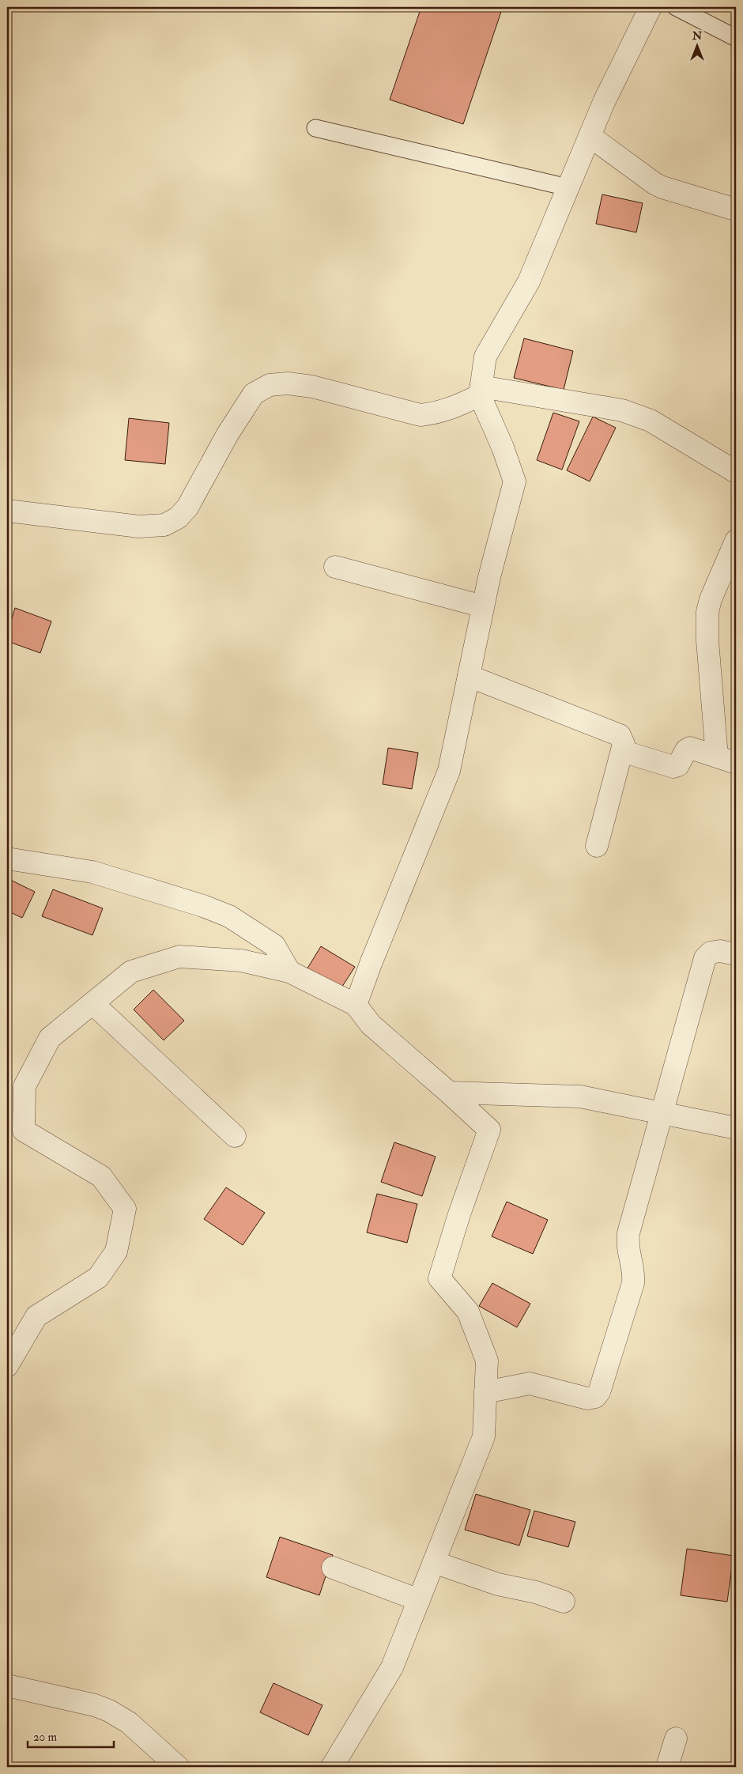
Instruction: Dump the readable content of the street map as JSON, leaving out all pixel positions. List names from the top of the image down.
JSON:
{
  "scale_bar": "20 m",
  "north": "top"
}
